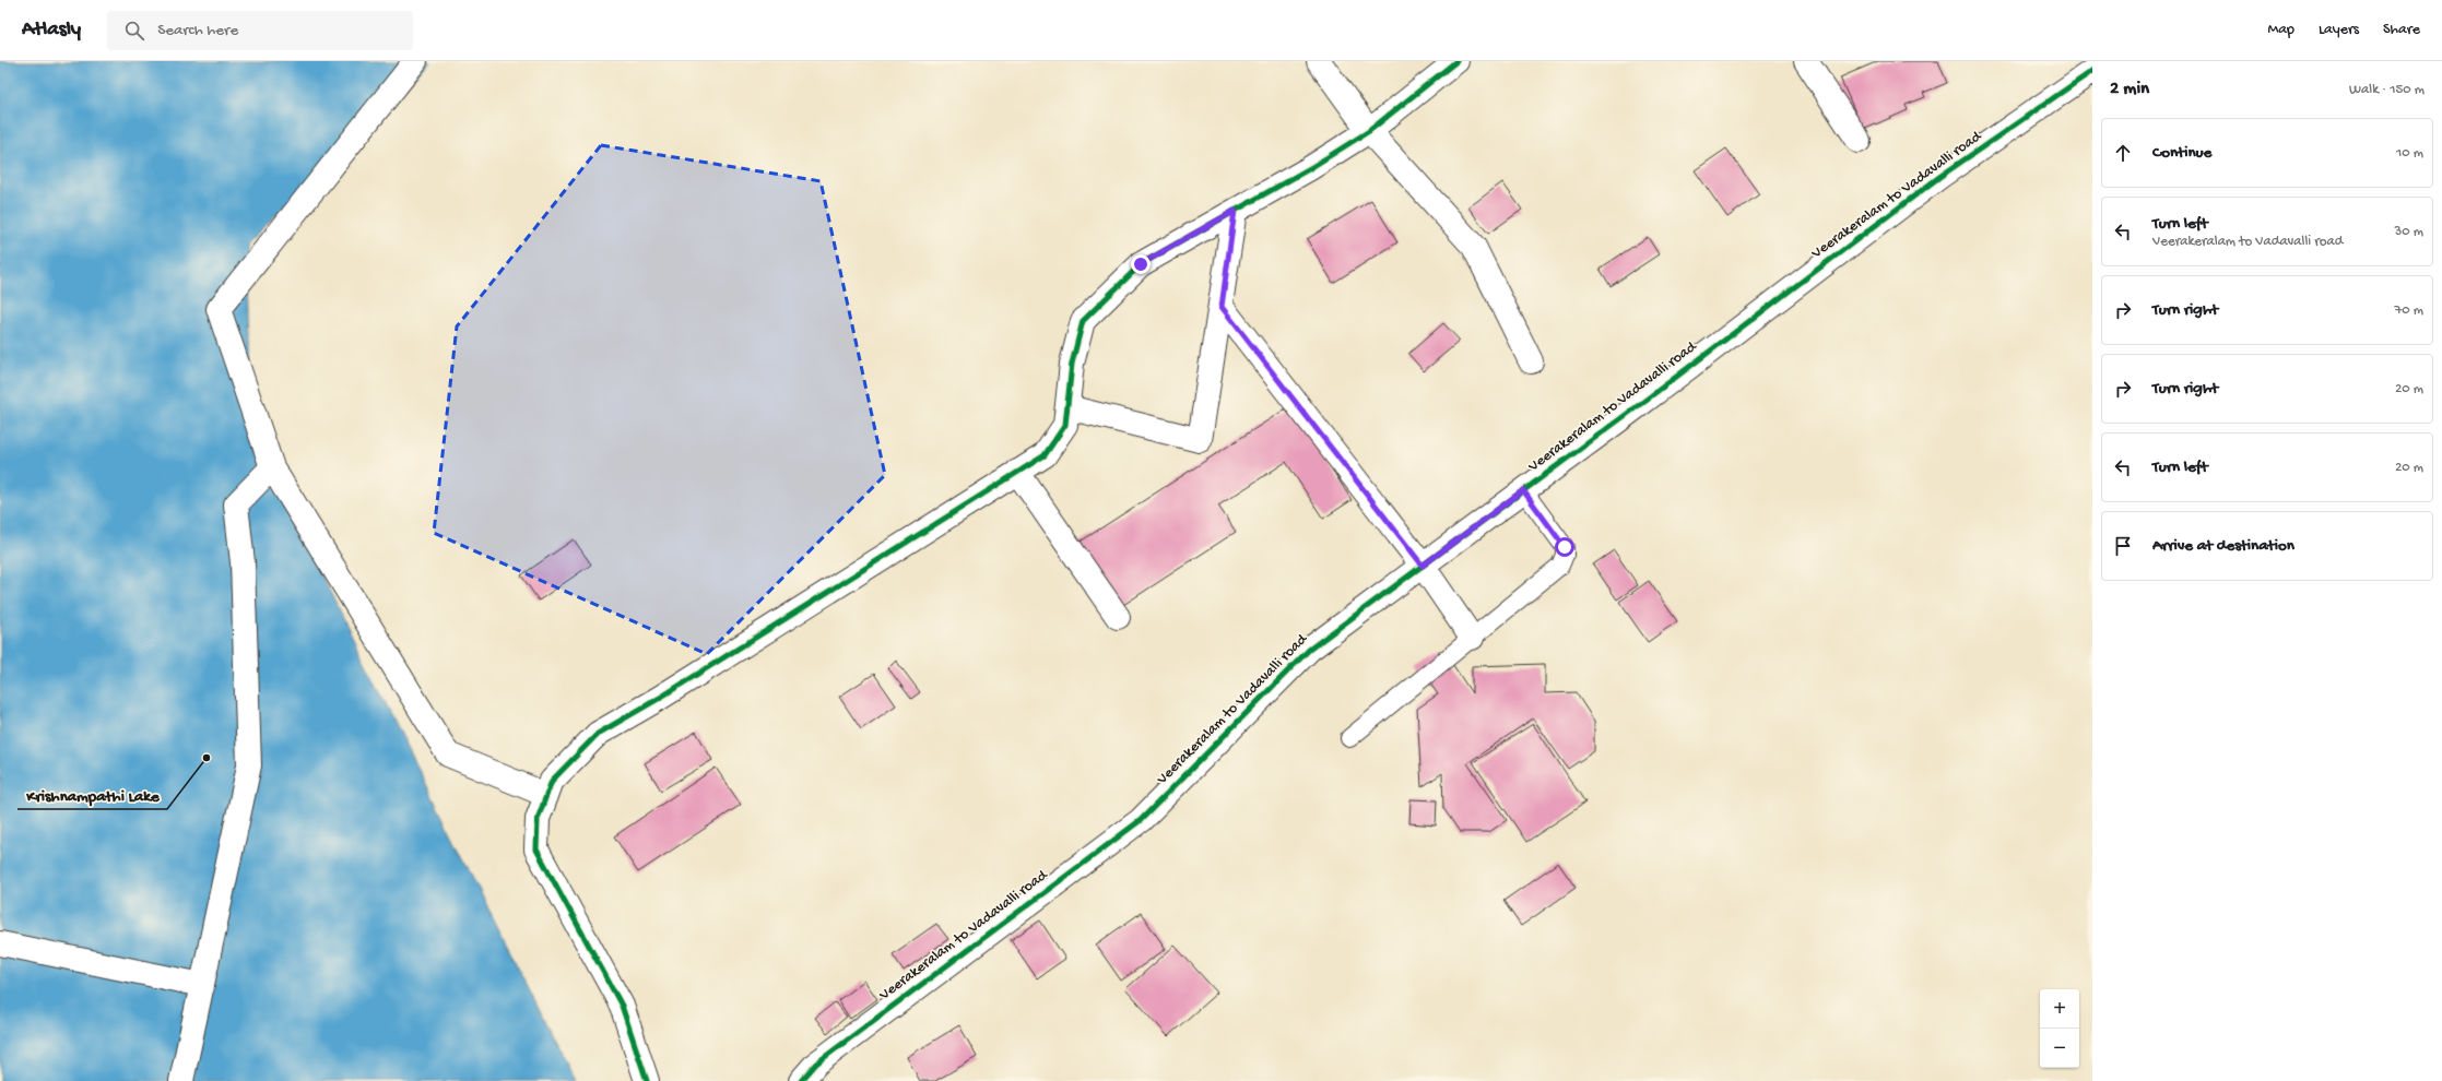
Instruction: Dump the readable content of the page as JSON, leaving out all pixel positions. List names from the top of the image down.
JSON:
{
  "streets": {
    "street": ["Veerakeralam to Vadavalli road"]
  },
  "places": ["Krishnampathi Lake"],
  "page": {
    "header": "Atlasly",
    "search": "Search here",
    "nav": ["Map", "Layers", "Share"],
    "heading": ["2 min", "Walk · 150 m"],
    "list": [
      ["Continue", "10 m"],
      ["Turn left", "Veerakeralam to Vadavalli road", "30 m"],
      ["Turn right", "70 m"],
      ["Turn right", "20 m"],
      ["Turn left", "20 m"],
      "Arrive at destination"
    ],
    "map_buttons": ["+", "−"]
  }
}
